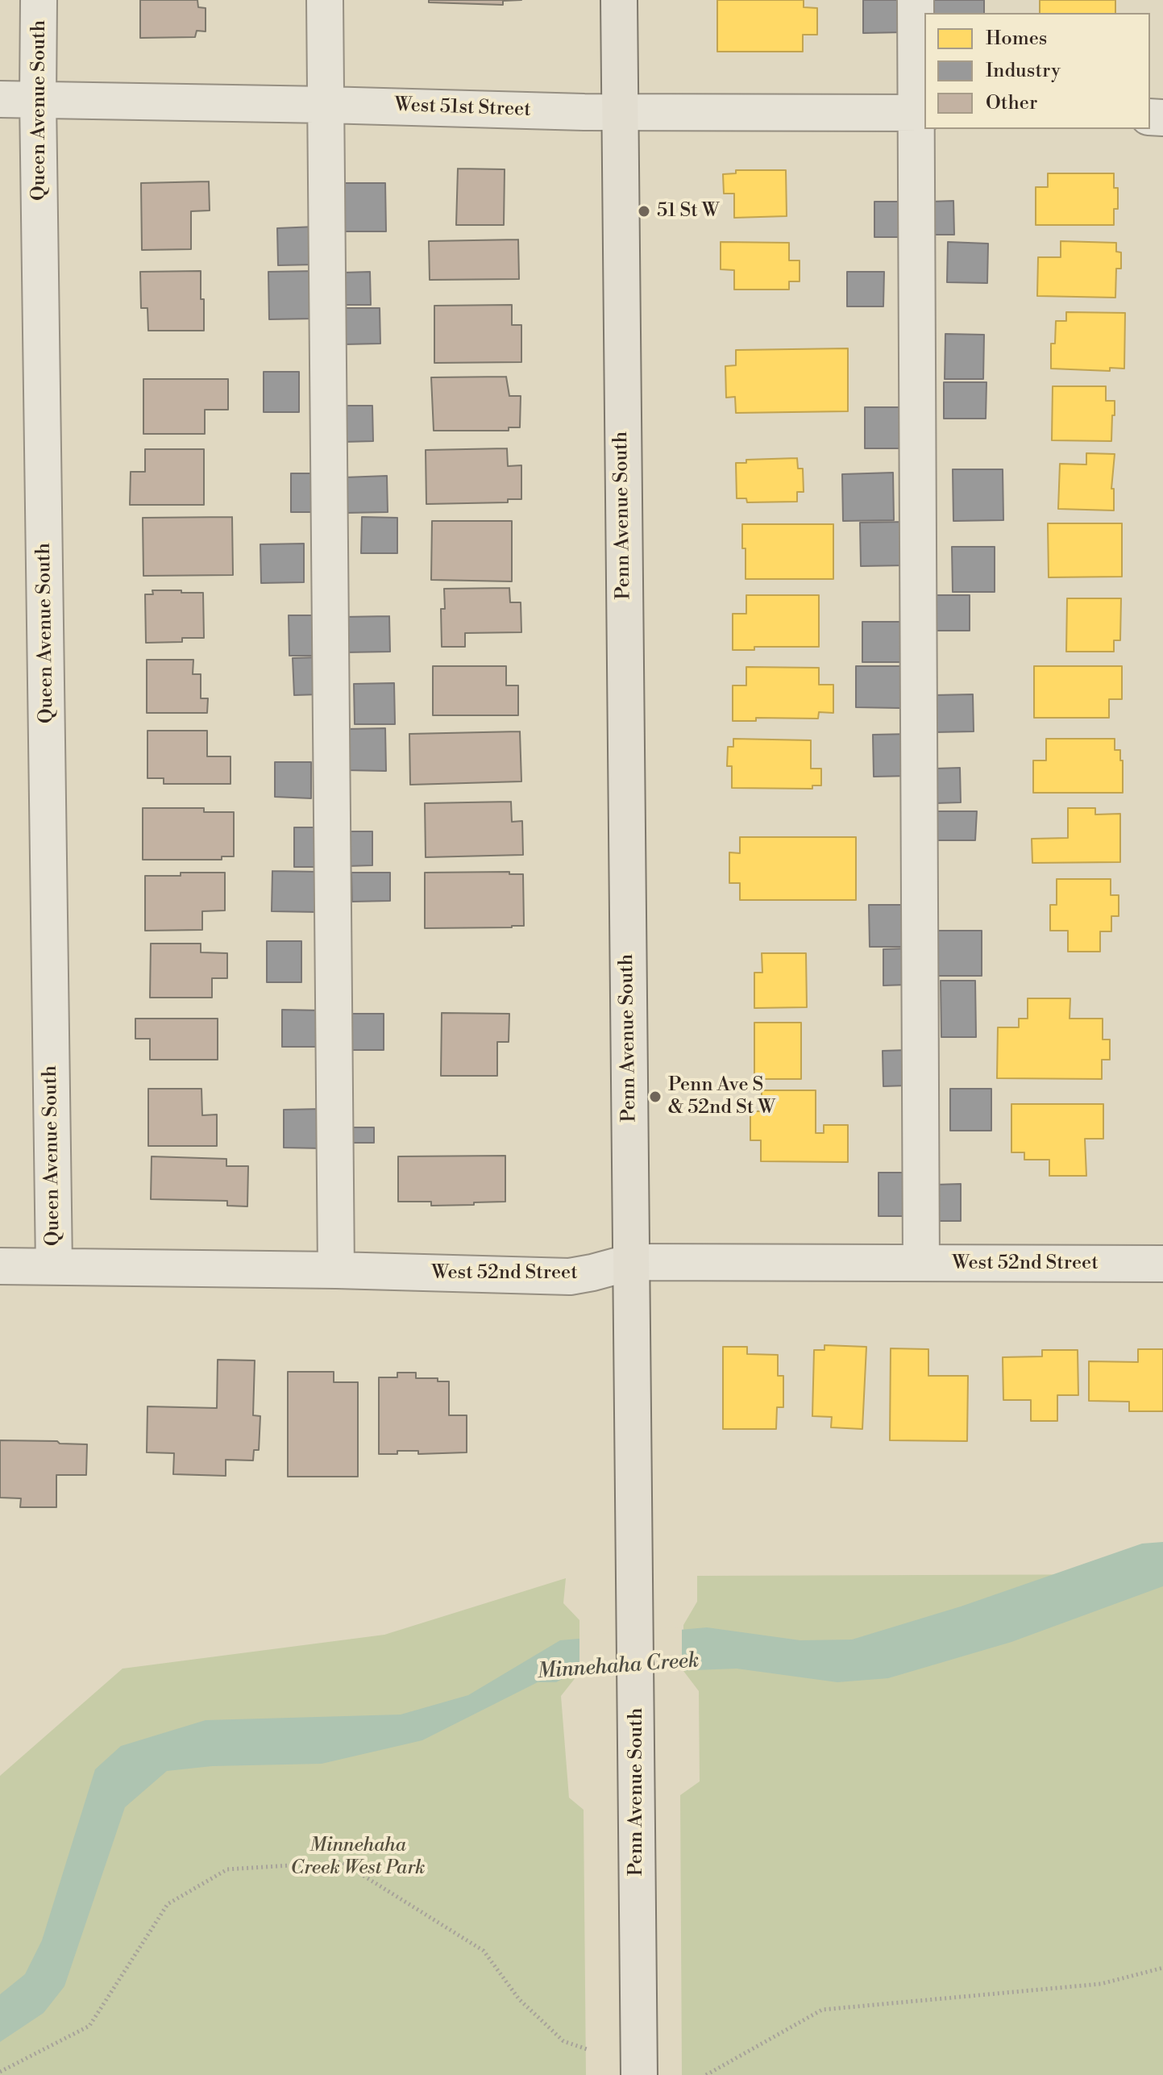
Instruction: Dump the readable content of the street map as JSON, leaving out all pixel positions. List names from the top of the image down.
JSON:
{
  "streets": {
    "main road": ["Penn Avenue South"],
    "street": ["West 51st Street", "Queen Avenue South", "West 52nd Street"]
  },
  "crossings": [
    ["West 51st Street", "Queen Avenue South"],
    ["West 51st Street", "Penn Avenue South"],
    ["Queen Avenue South", "West 52nd Street"],
    ["Penn Avenue South", "West 52nd Street"]
  ],
  "water": ["Minnehaha Creek"],
  "parks": ["Minnehaha Creek West Park"],
  "places": ["51 St W", "Penn Ave S & 52nd St W"],
  "legend": ["Homes", "Industry", "Other"]
}
